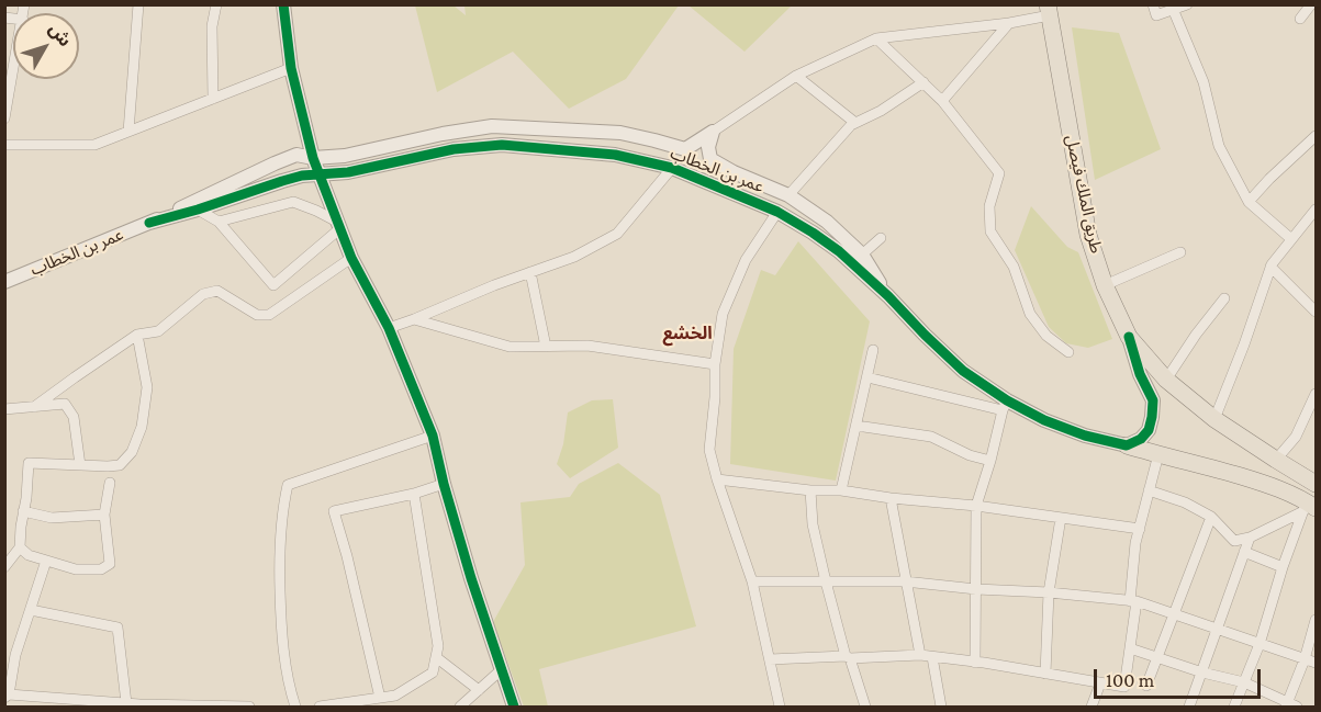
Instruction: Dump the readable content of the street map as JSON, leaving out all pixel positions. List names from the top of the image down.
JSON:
{
  "streets": {
    "main road": ["طريق الملك فيصل"],
    "street": ["عمر بن الخطاب"]
  },
  "districts": ["الخشع"],
  "scale_bar": "100 m",
  "north": "top right"
}
